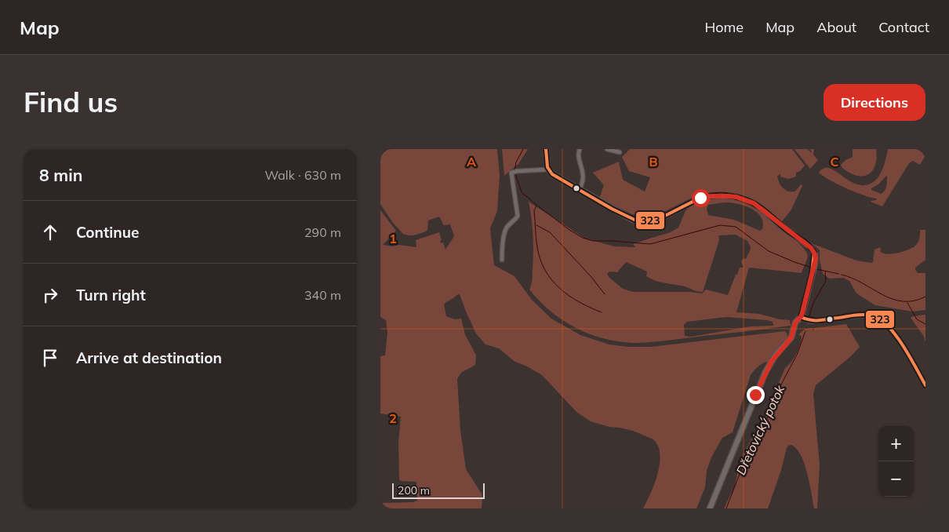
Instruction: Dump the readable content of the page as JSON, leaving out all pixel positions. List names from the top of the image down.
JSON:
{
  "water": ["Dřetovický potok"],
  "lines": ["transit line 323"],
  "scale_bar": "200 m",
  "page": {
    "header": "Map",
    "nav": [
      "Home",
      "Map",
      "About",
      "Contact"
    ],
    "buttons": "Directions",
    "title": "Find us",
    "heading": ["8 min", "Walk · 630 m"],
    "list": [
      ["Continue", "290 m"],
      ["Turn right", "340 m"],
      "Arrive at destination"
    ],
    "map_buttons": ["+", "−"],
    "scale": "200 m"
  },
  "grid": {
    "columns": ["A", "B", "C"],
    "rows": ["1", "2"]
  }
}
